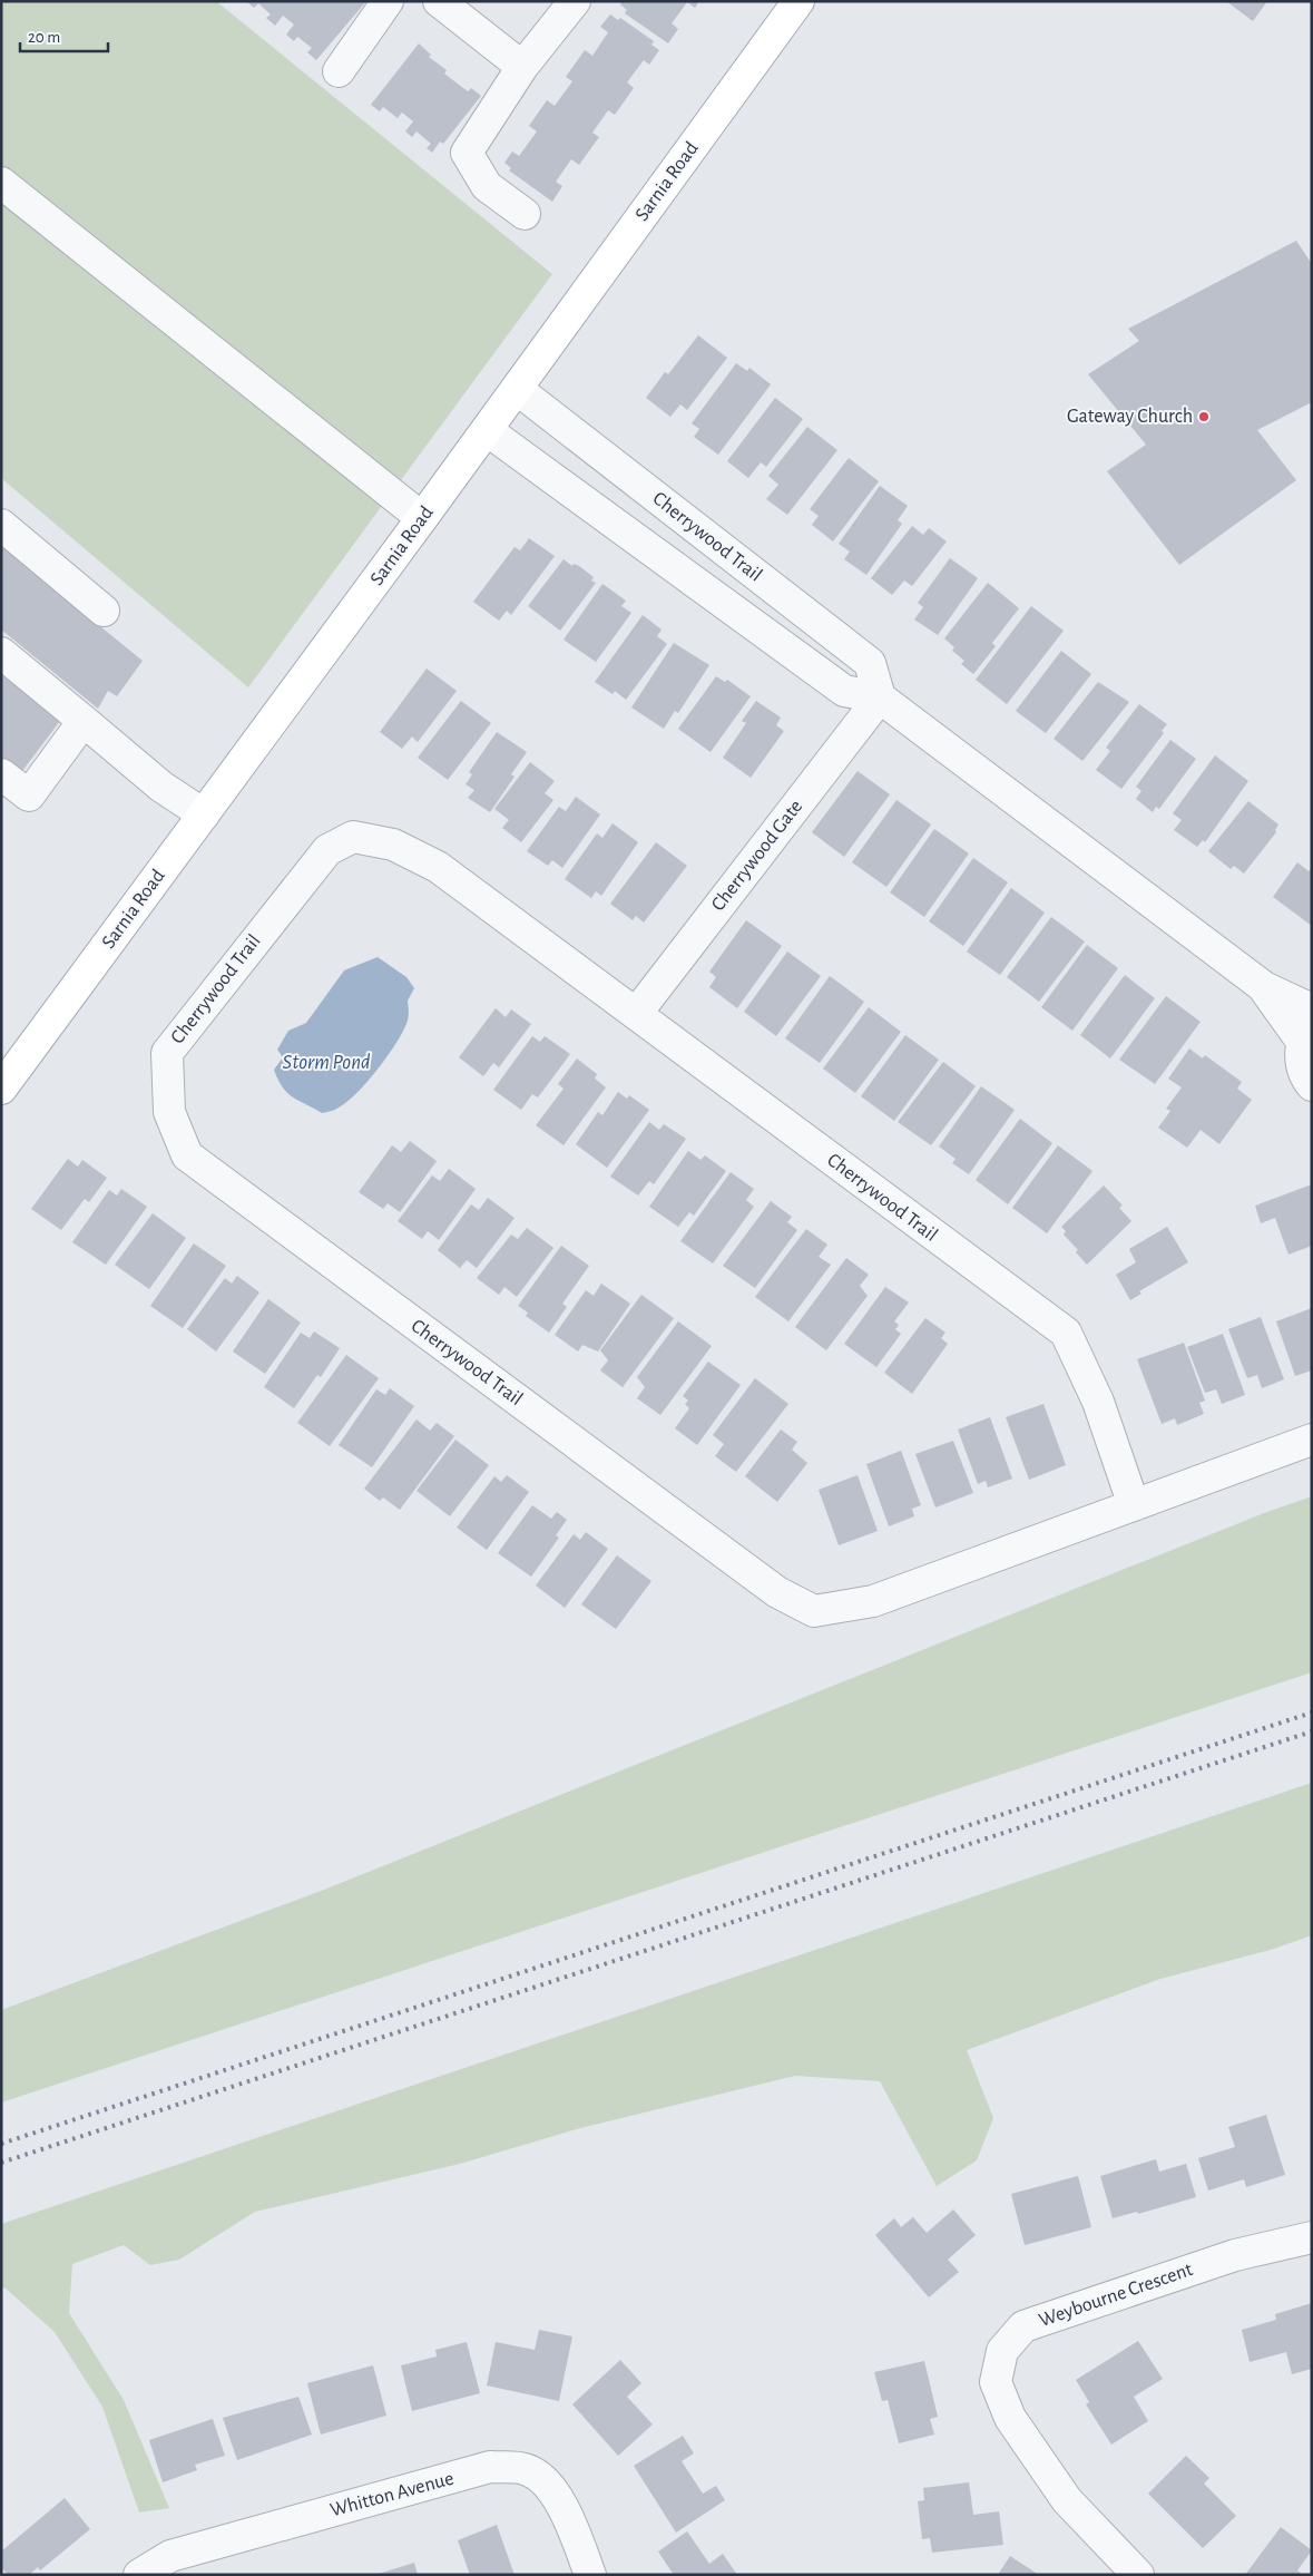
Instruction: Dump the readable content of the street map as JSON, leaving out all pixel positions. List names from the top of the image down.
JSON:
{
  "streets": {
    "main road": ["Sarnia Road"],
    "street": [
      "Cherrywood Trail",
      "Cherrywood Gate",
      "Weybourne Crescent",
      "Whitton Avenue"
    ]
  },
  "crossings": [
    ["Sarnia Road", "Cherrywood Trail"],
    ["Cherrywood Trail", "Cherrywood Gate"]
  ],
  "water": ["Storm Pond"],
  "places": ["Gateway Church"],
  "scale_bar": "20 m"
}
